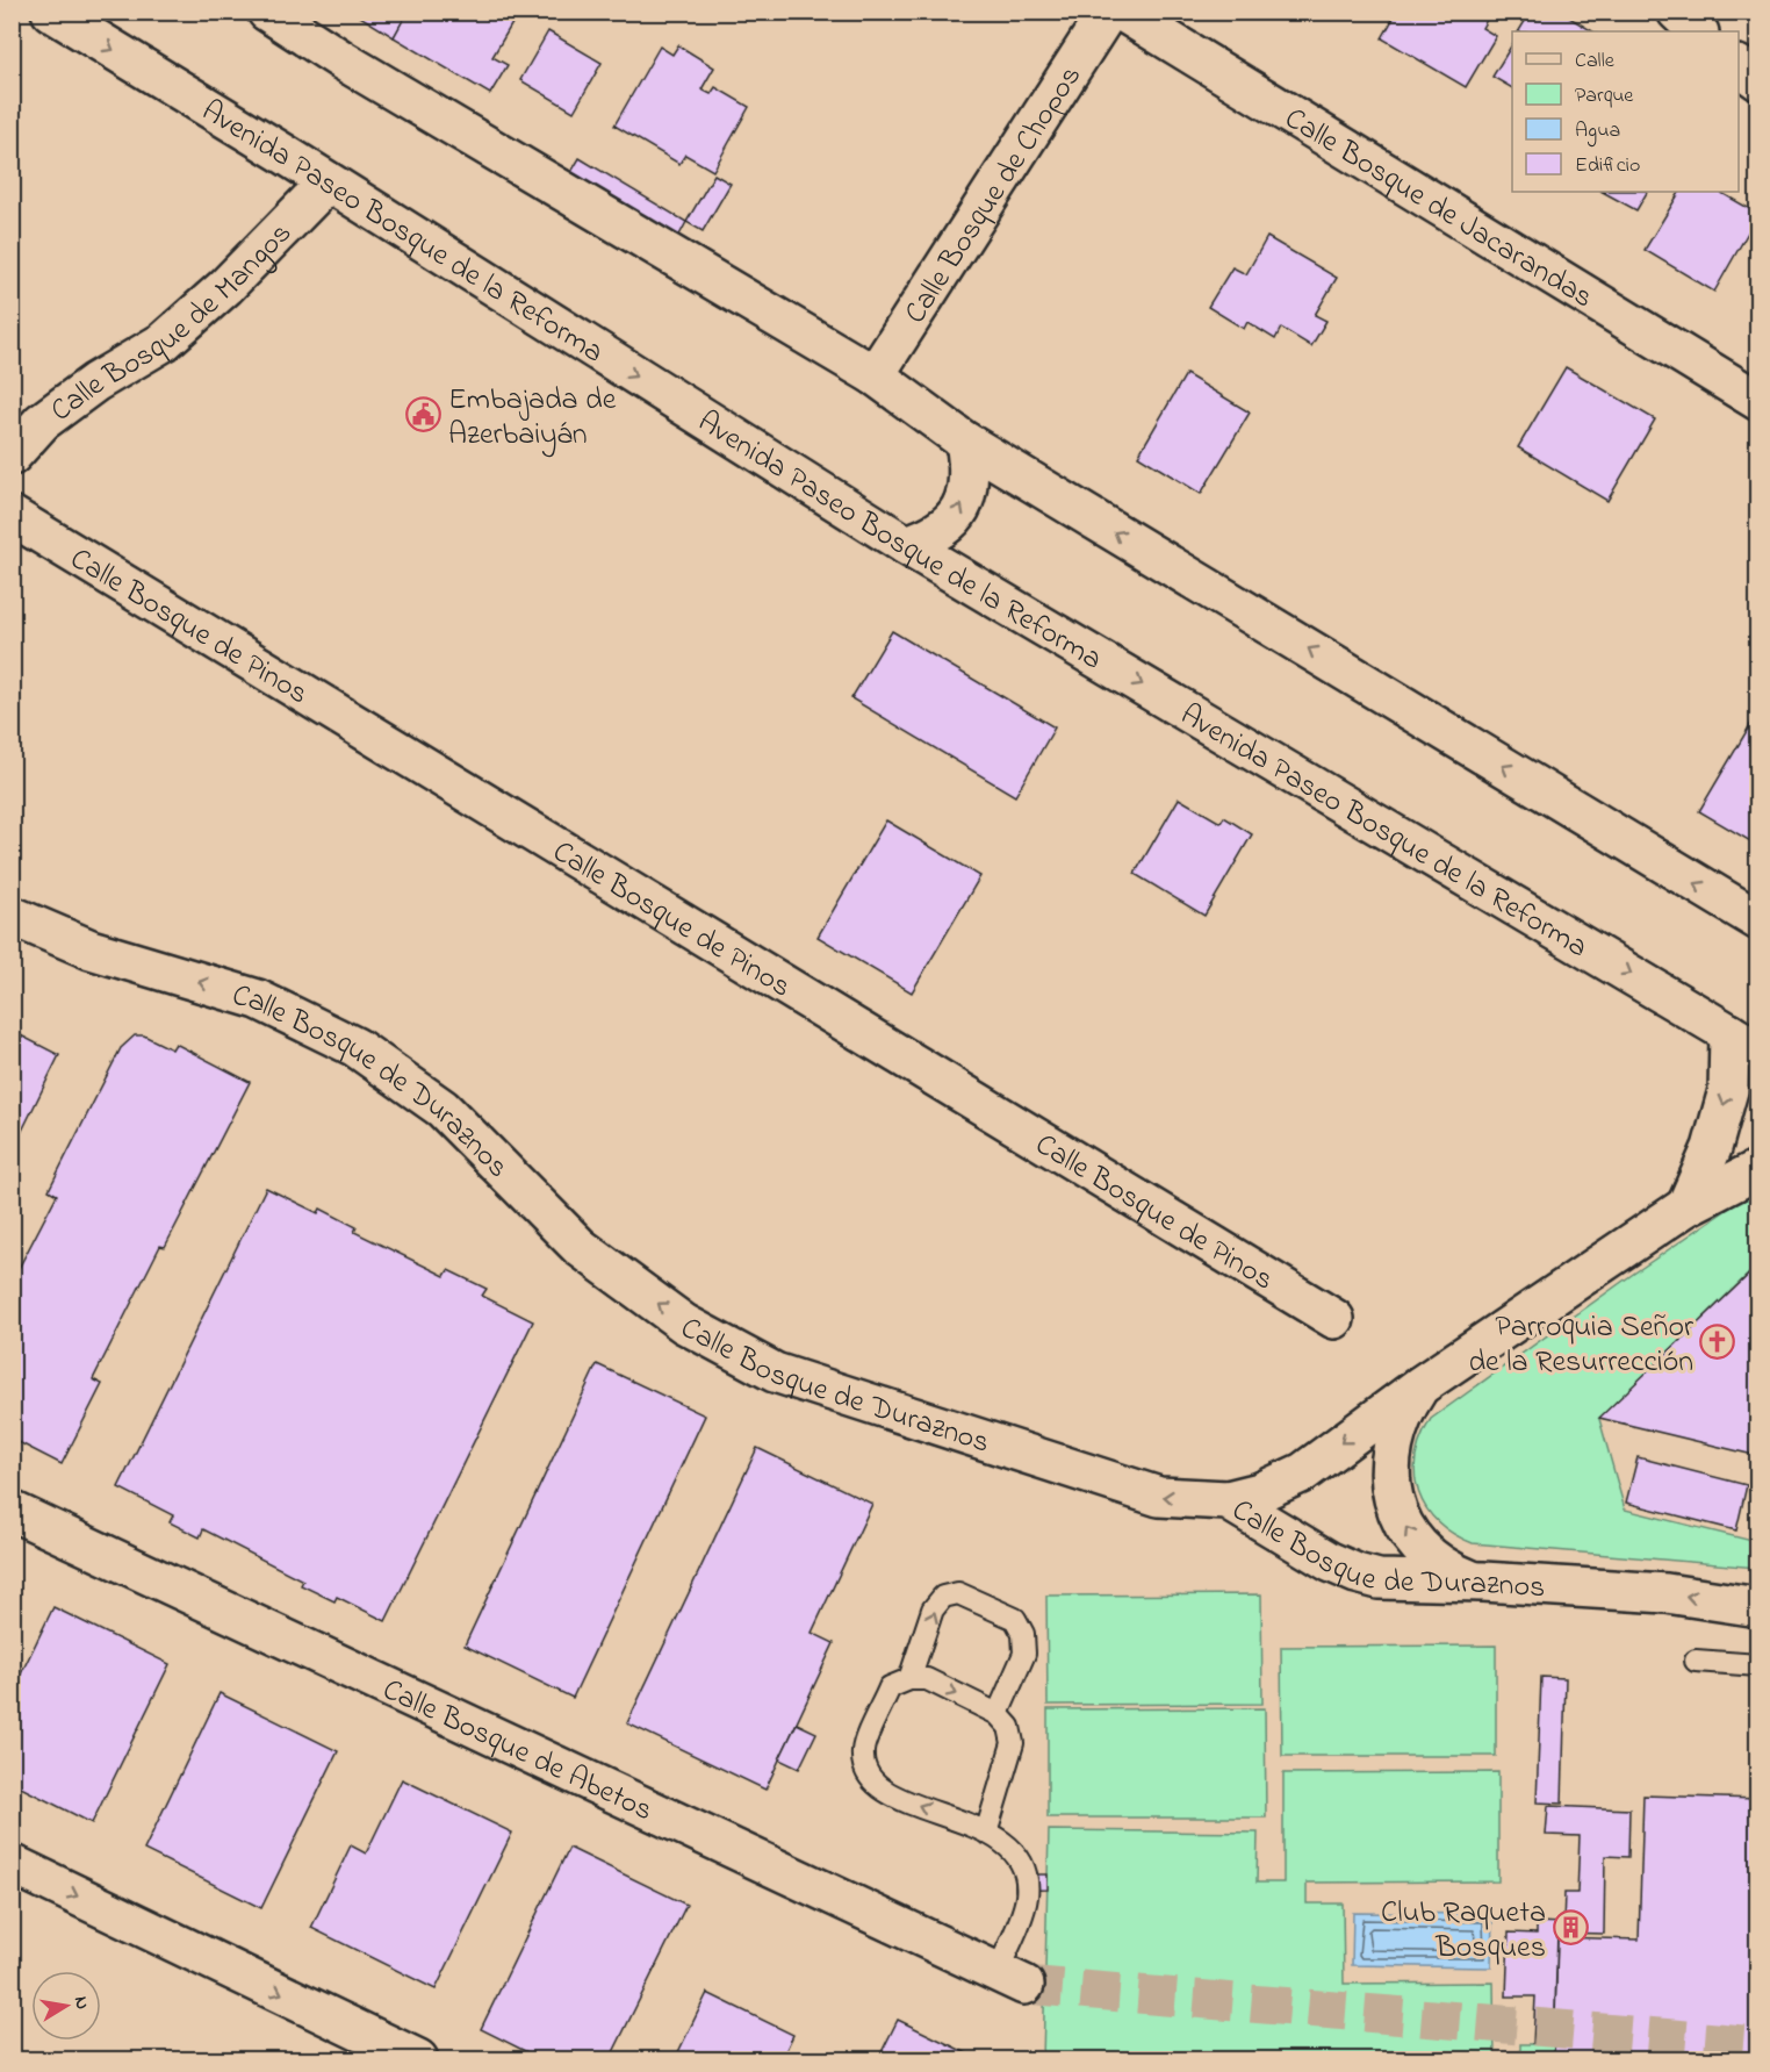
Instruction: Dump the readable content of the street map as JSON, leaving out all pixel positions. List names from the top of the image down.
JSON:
{
  "streets": {
    "street": [
      "Calle Bosque de Chopos",
      "Calle Bosque de Jacarandas",
      "Avenida Paseo Bosque de la Reforma",
      "Calle Bosque de Mangos",
      "Calle Bosque de Pinos",
      "Calle Bosque de Duraznos",
      "Calle Bosque de Abetos"
    ]
  },
  "crossings": [
    ["Avenida Paseo Bosque de la Reforma", "Calle Bosque de Mangos"]
  ],
  "one_way": ["Calle Bosque de Duraznos"],
  "places": {
    "public building": ["Embajada de Azerbaiyán"],
    "church": ["Parroquia Señor de la Resurrección"],
    "building": ["Club Raqueta Bosques"]
  },
  "legend": [
    "Calle",
    "Parque",
    "Agua",
    "Edificio"
  ],
  "north": "right"
}
